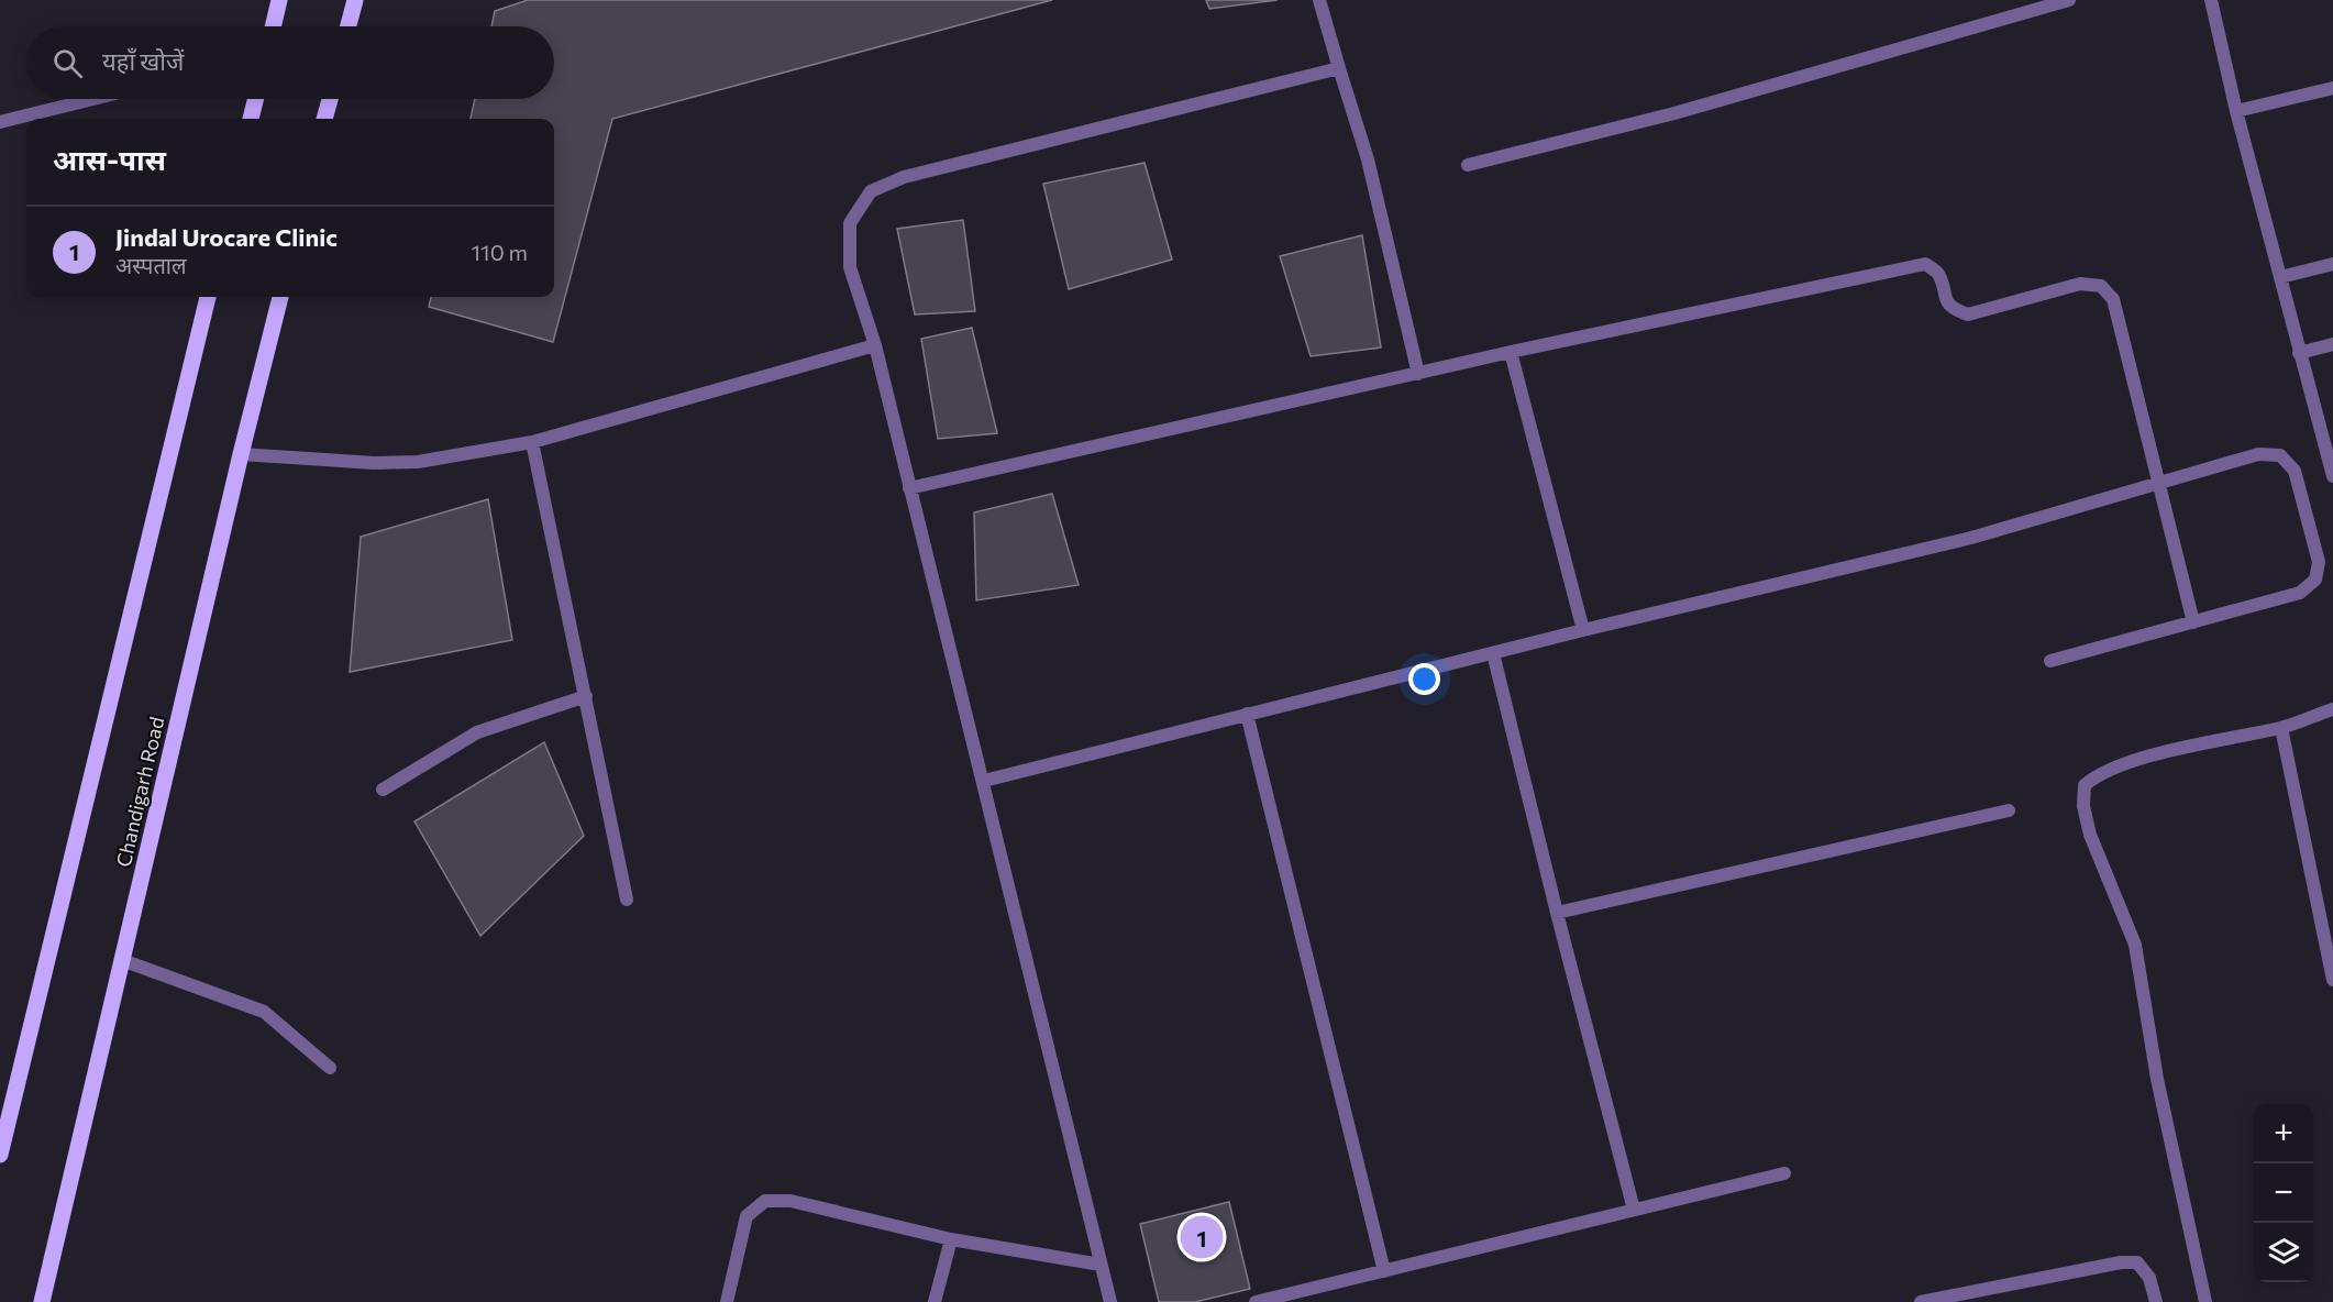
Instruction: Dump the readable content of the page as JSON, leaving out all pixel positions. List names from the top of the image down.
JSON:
{
  "streets": {
    "main road": ["Chandigarh Road"]
  },
  "page": {
    "search": "यहाँ खोजें",
    "heading": "आस-पास",
    "list": [
      {
        "mark": "1",
        "name": "Jindal Urocare Clinic",
        "note": "अस्पताल",
        "value": "110 m"
      }
    ],
    "map_buttons": ["+", "−"],
    "pins": "1"
  }
}
